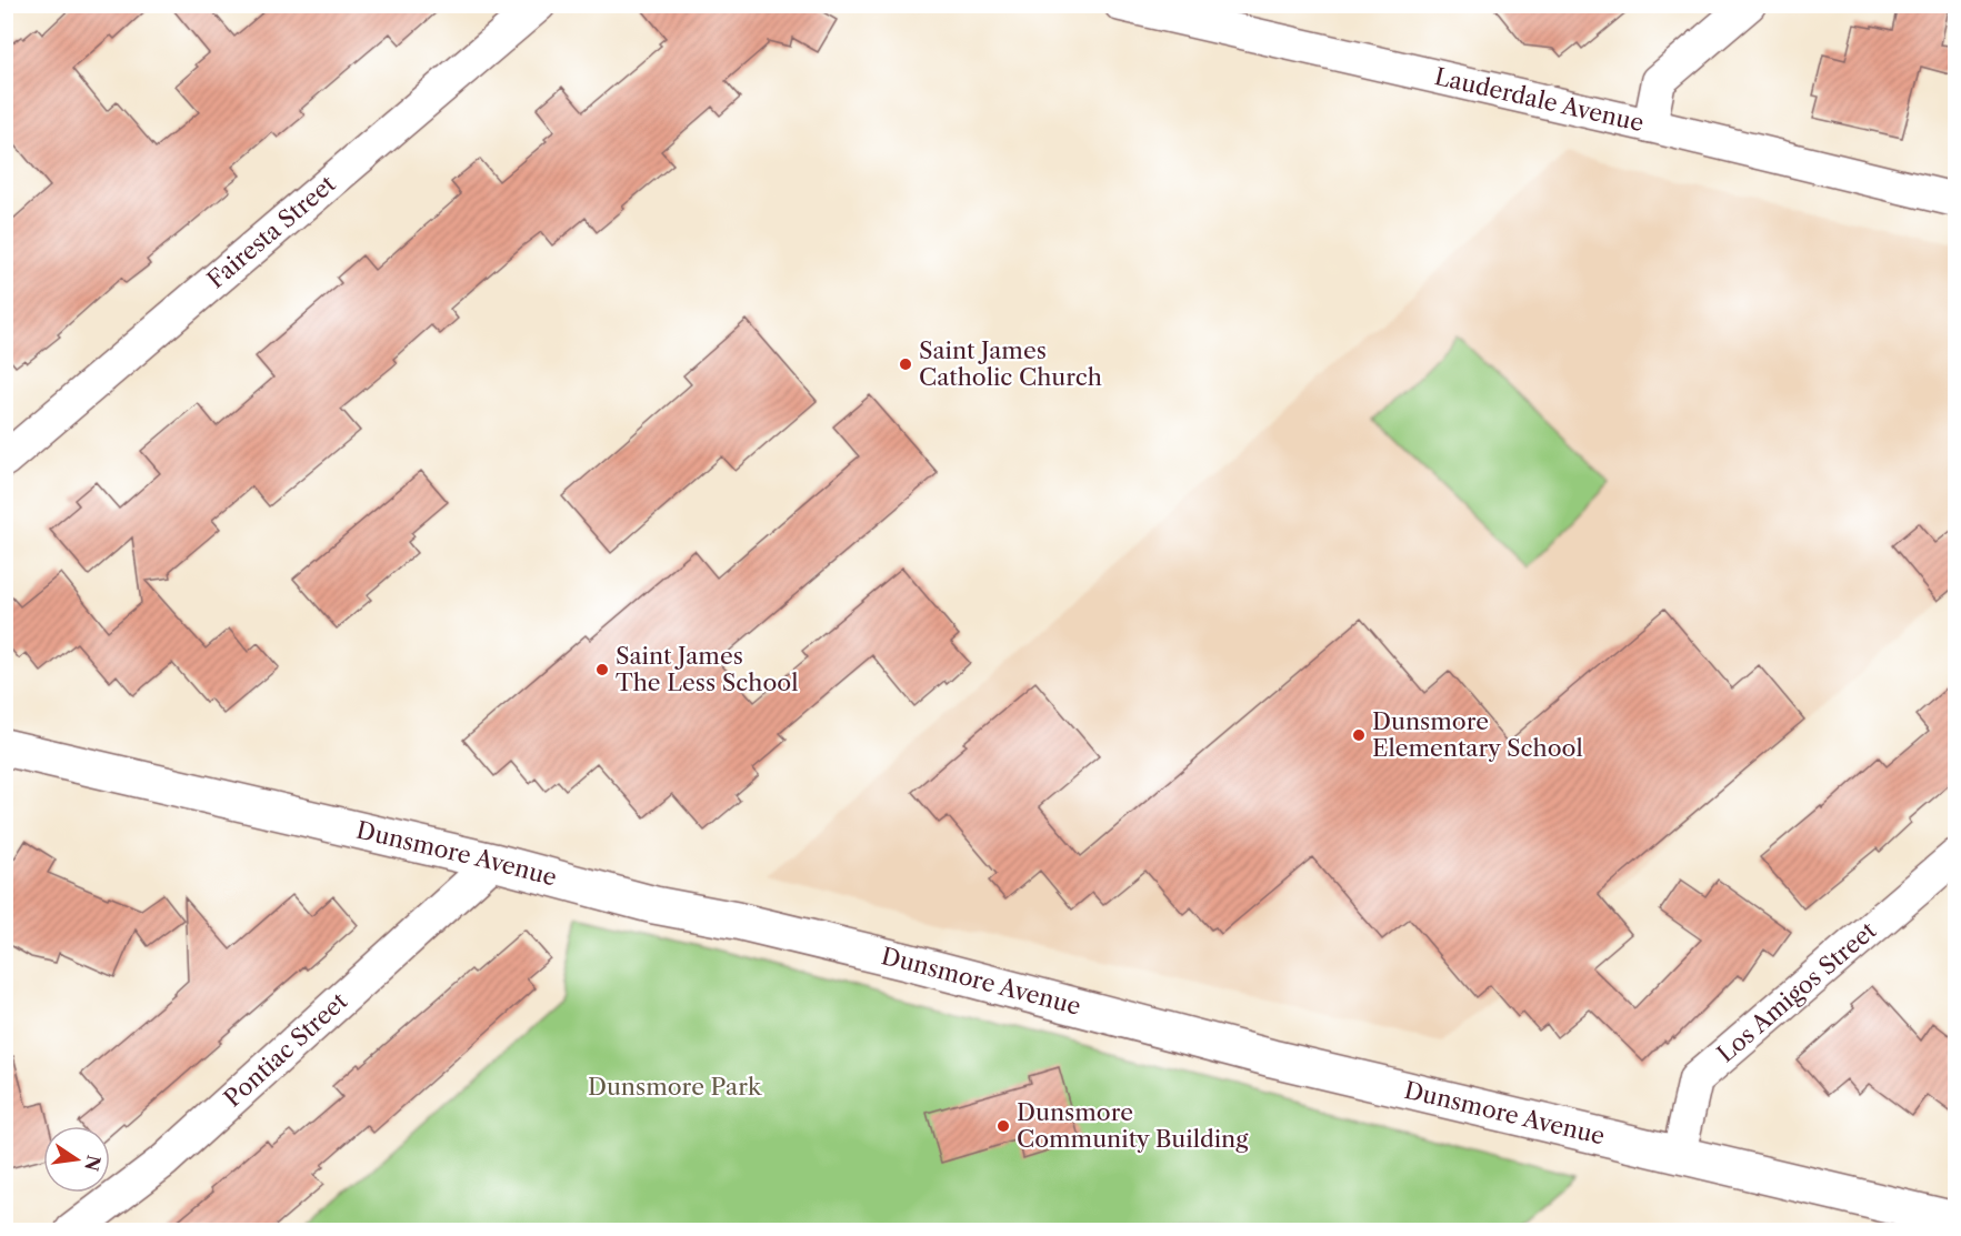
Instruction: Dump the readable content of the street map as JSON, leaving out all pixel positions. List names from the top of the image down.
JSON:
{
  "streets": {
    "street": [
      "Lauderdale Avenue",
      "Fairesta Street",
      "Dunsmore Avenue",
      "Los Amigos Street",
      "Pontiac Street"
    ]
  },
  "crossings": [
    ["Dunsmore Avenue", "Los Amigos Street"],
    ["Dunsmore Avenue", "Pontiac Street"]
  ],
  "parks": ["Dunsmore Park"],
  "places": [
    "Saint James Catholic Church",
    "Saint James The Less School",
    "Dunsmore Elementary School",
    "Dunsmore Community Building"
  ],
  "north": "right"
}
